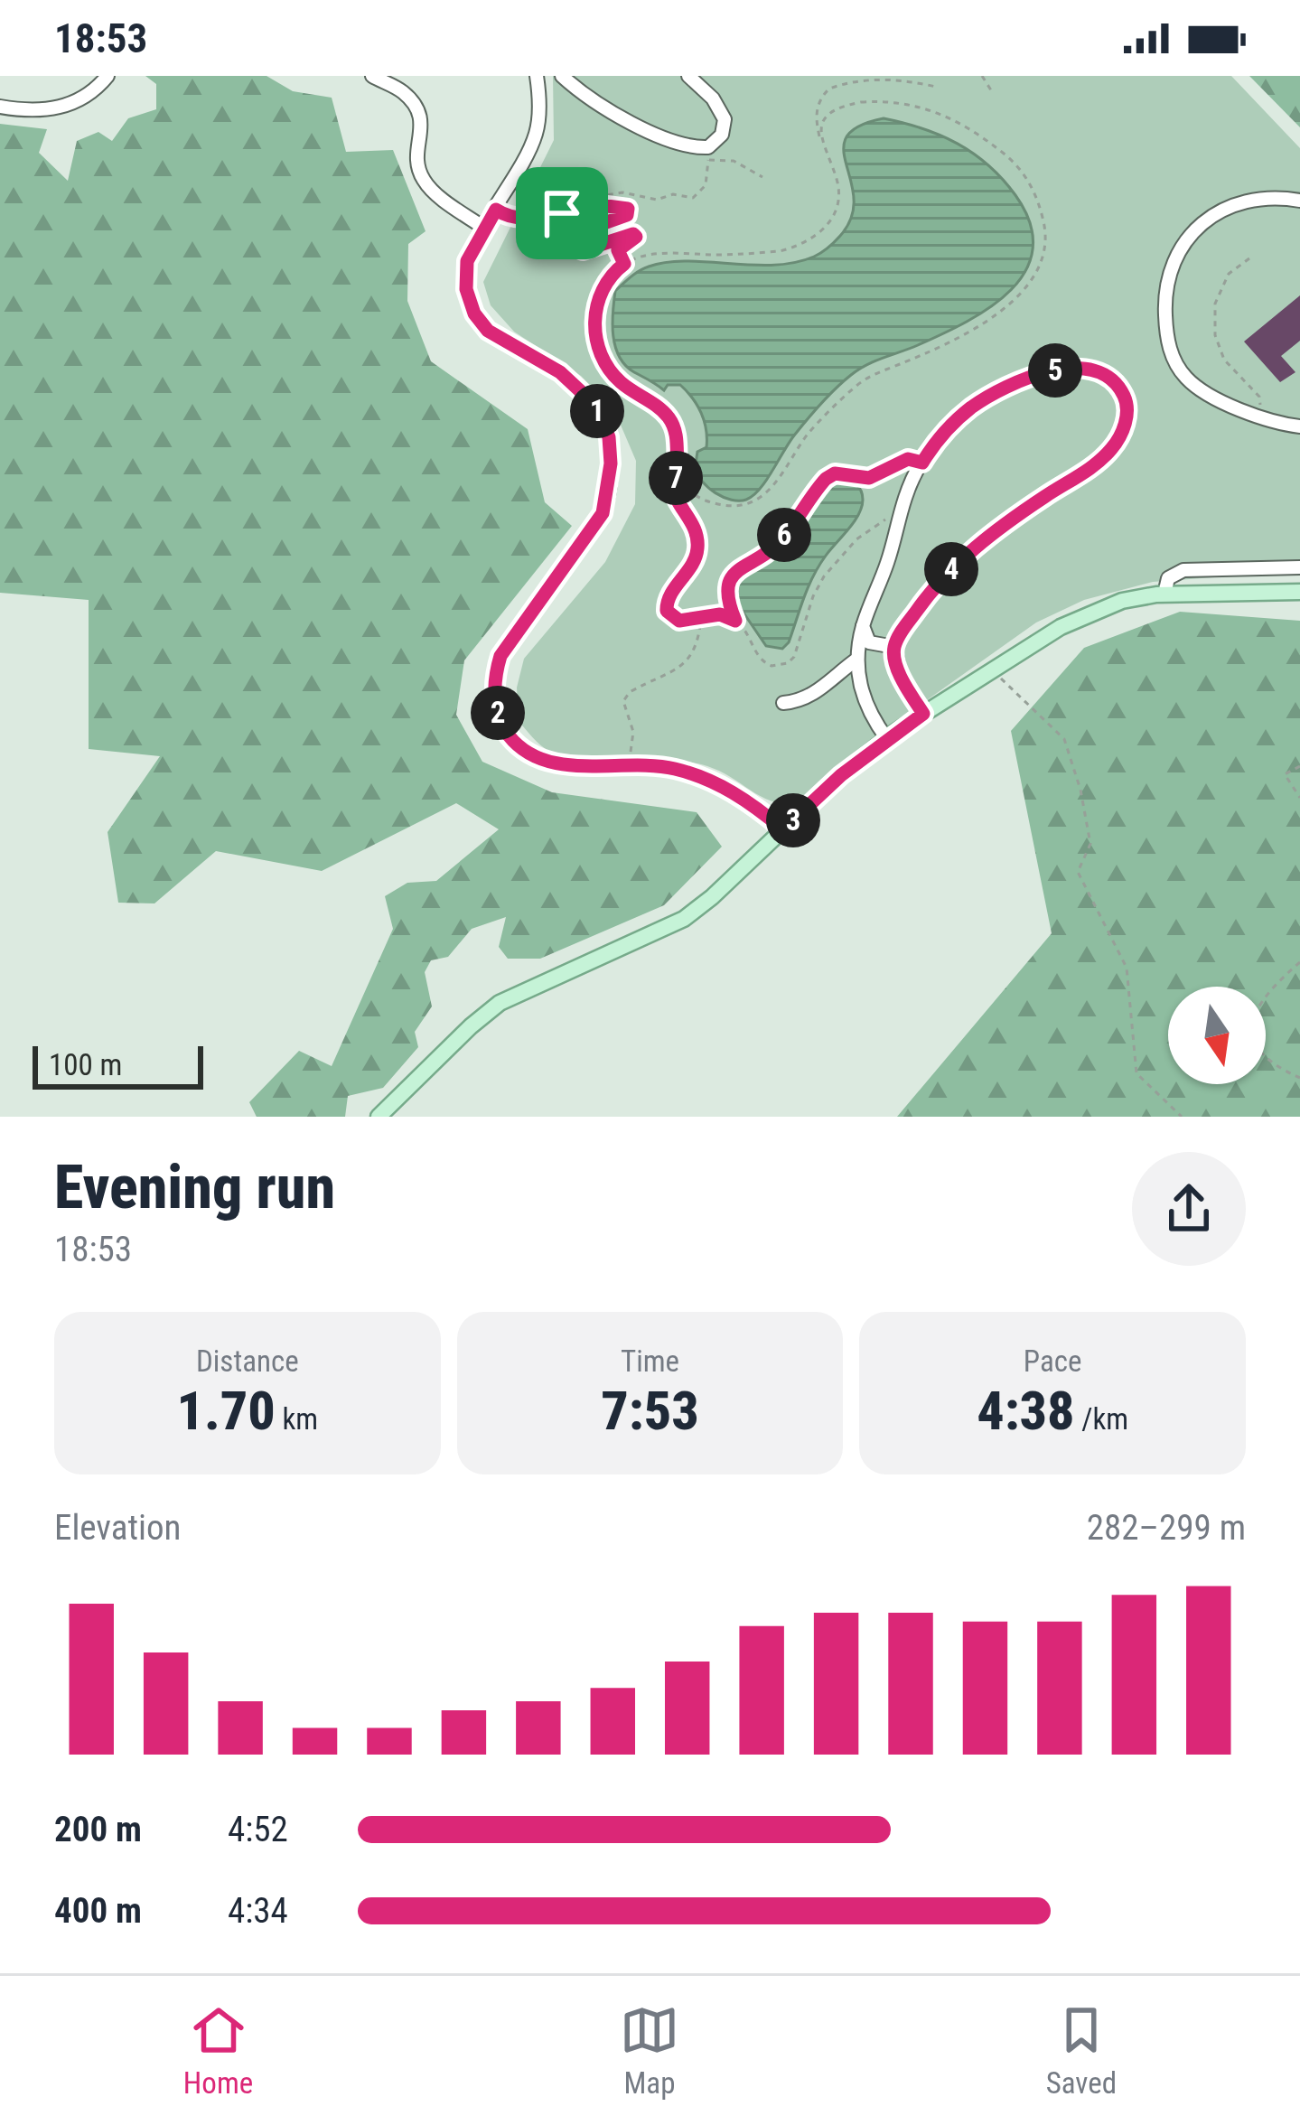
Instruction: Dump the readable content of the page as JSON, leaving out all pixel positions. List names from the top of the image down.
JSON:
{
  "scale_bar": "100 m",
  "north": "bottom",
  "page": {
    "status": "18:53",
    "pins": [
      "5",
      "1",
      "7",
      "6",
      "4",
      "2",
      "3"
    ],
    "scale": "100 m",
    "heading": ["Evening run", "18:53"],
    "stats": [
      ["Distance", "1.70 km"],
      ["Time", "7:53"],
      ["Pace", "4:38 /km"]
    ],
    "chart": ["Elevation", "282–299 m"],
    "list": [
      {
        "name": "200 m",
        "note": "4:52"
      },
      {
        "name": "400 m",
        "note": "4:34"
      }
    ],
    "tabs": ["Home", "Map", "Saved"]
  }
}
